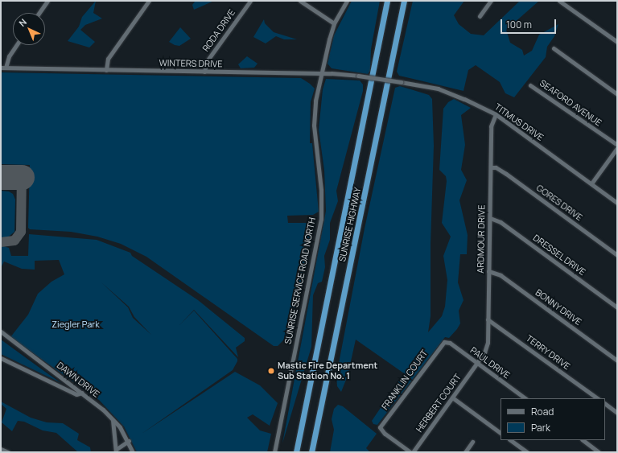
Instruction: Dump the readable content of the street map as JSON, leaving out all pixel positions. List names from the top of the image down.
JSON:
{
  "streets": {
    "highway": ["SUNRISE HIGHWAY"],
    "street": [
      "RODA DRIVE",
      "WINTERS DRIVE",
      "SEAFORD AVENUE",
      "TITMUS DRIVE",
      "GORES DRIVE",
      "ARDMOUR DRIVE",
      "DRESSEL DRIVE",
      "SUNRISE SERVICE ROAD NORTH",
      "BONNY DRIVE",
      "TERRY DRIVE",
      "PAUL DRIVE",
      "DAWN DRIVE",
      "FRANKLIN COURT",
      "HERBERT COURT"
    ]
  },
  "crossings": [
    ["RODA DRIVE", "WINTERS DRIVE"],
    ["WINTERS DRIVE", "TITMUS DRIVE"],
    ["WINTERS DRIVE", "SUNRISE SERVICE ROAD NORTH"],
    ["TITMUS DRIVE", "ARDMOUR DRIVE"],
    ["GORES DRIVE", "ARDMOUR DRIVE"],
    ["ARDMOUR DRIVE", "DRESSEL DRIVE"],
    ["ARDMOUR DRIVE", "BONNY DRIVE"],
    ["ARDMOUR DRIVE", "TERRY DRIVE"],
    ["ARDMOUR DRIVE", "PAUL DRIVE"],
    ["ARDMOUR DRIVE", "HERBERT COURT"],
    ["PAUL DRIVE", "FRANKLIN COURT"],
    ["PAUL DRIVE", "HERBERT COURT"]
  ],
  "parks": ["Ziegler Park"],
  "places": ["Mastic Fire Department Sub Station No. 1"],
  "legend": ["Road", "Park"],
  "scale_bar": "100 m",
  "north": "top left"
}
